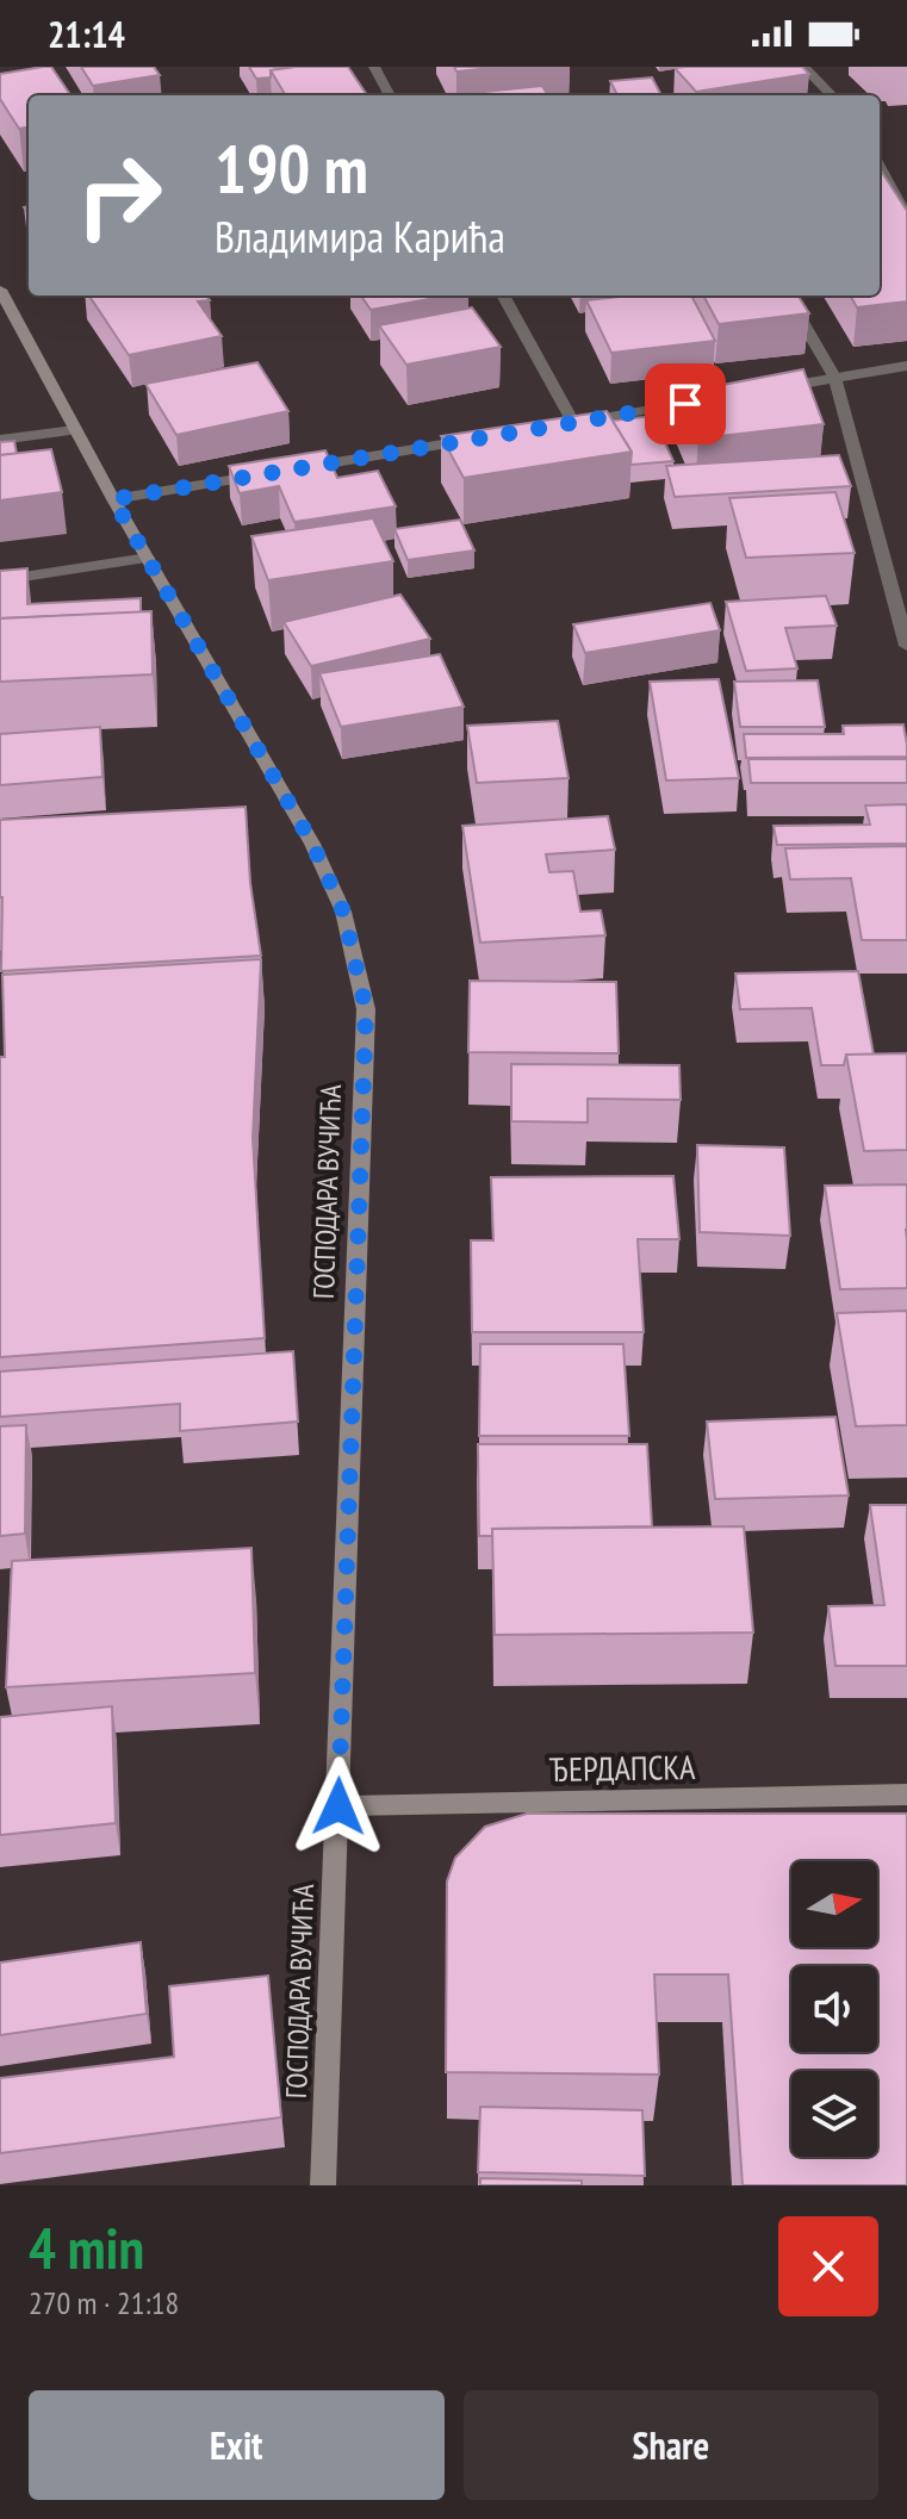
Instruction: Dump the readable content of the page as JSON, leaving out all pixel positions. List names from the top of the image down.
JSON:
{
  "streets": {
    "street": ["ГОСПОДАРА ВУЧИЋА", "ЂЕРДАПСКА"]
  },
  "crossings": [
    ["ГОСПОДАРА ВУЧИЋА", "ЂЕРДАПСКА"]
  ],
  "north": "right",
  "page": {
    "status": "21:14",
    "turn": ["190 m", "Владимира Карића"],
    "heading": ["4 min", "270 m · 21:18"],
    "buttons": ["Exit", "Share"]
  }
}
